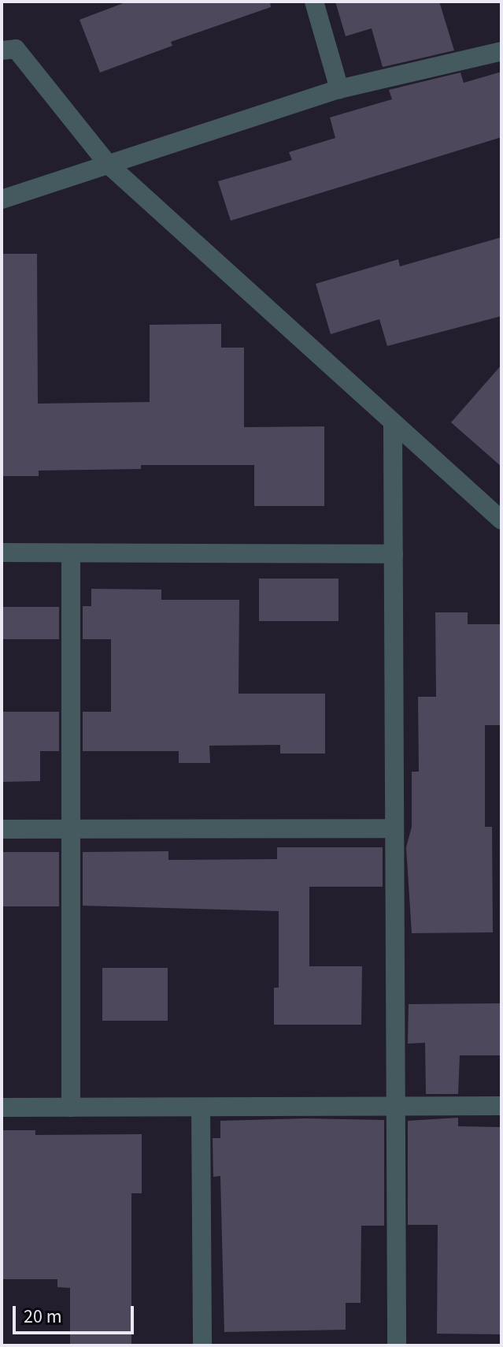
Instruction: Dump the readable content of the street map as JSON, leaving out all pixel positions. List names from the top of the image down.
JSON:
{
  "scale_bar": "20 m"
}
